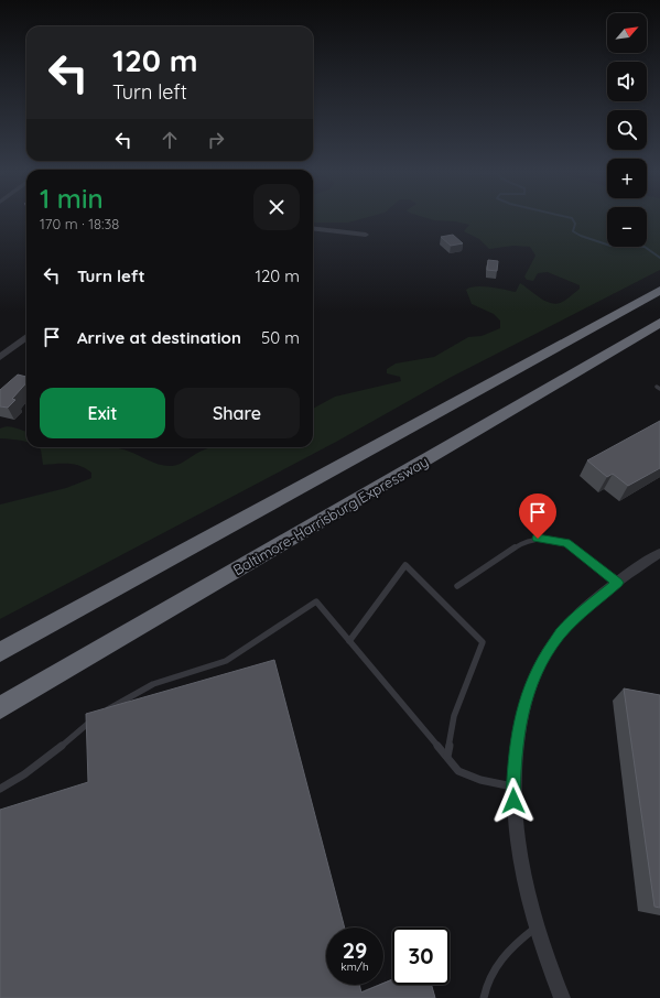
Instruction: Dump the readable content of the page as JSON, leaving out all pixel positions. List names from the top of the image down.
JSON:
{
  "streets": {
    "highway": ["Baltimore-Harrisburg Expressway"]
  },
  "north": "top right",
  "page": {
    "map_buttons": ["+", "−"],
    "turn": ["120 m", "Turn left"],
    "heading": ["1 min", "170 m · 18:38"],
    "list": [
      {
        "name": "Turn left",
        "value": "120 m"
      },
      {
        "name": "Arrive at destination",
        "value": "50 m"
      }
    ],
    "buttons": ["Exit", "Share"],
    "speed": "29 km/h",
    "limit": "30"
  }
}
